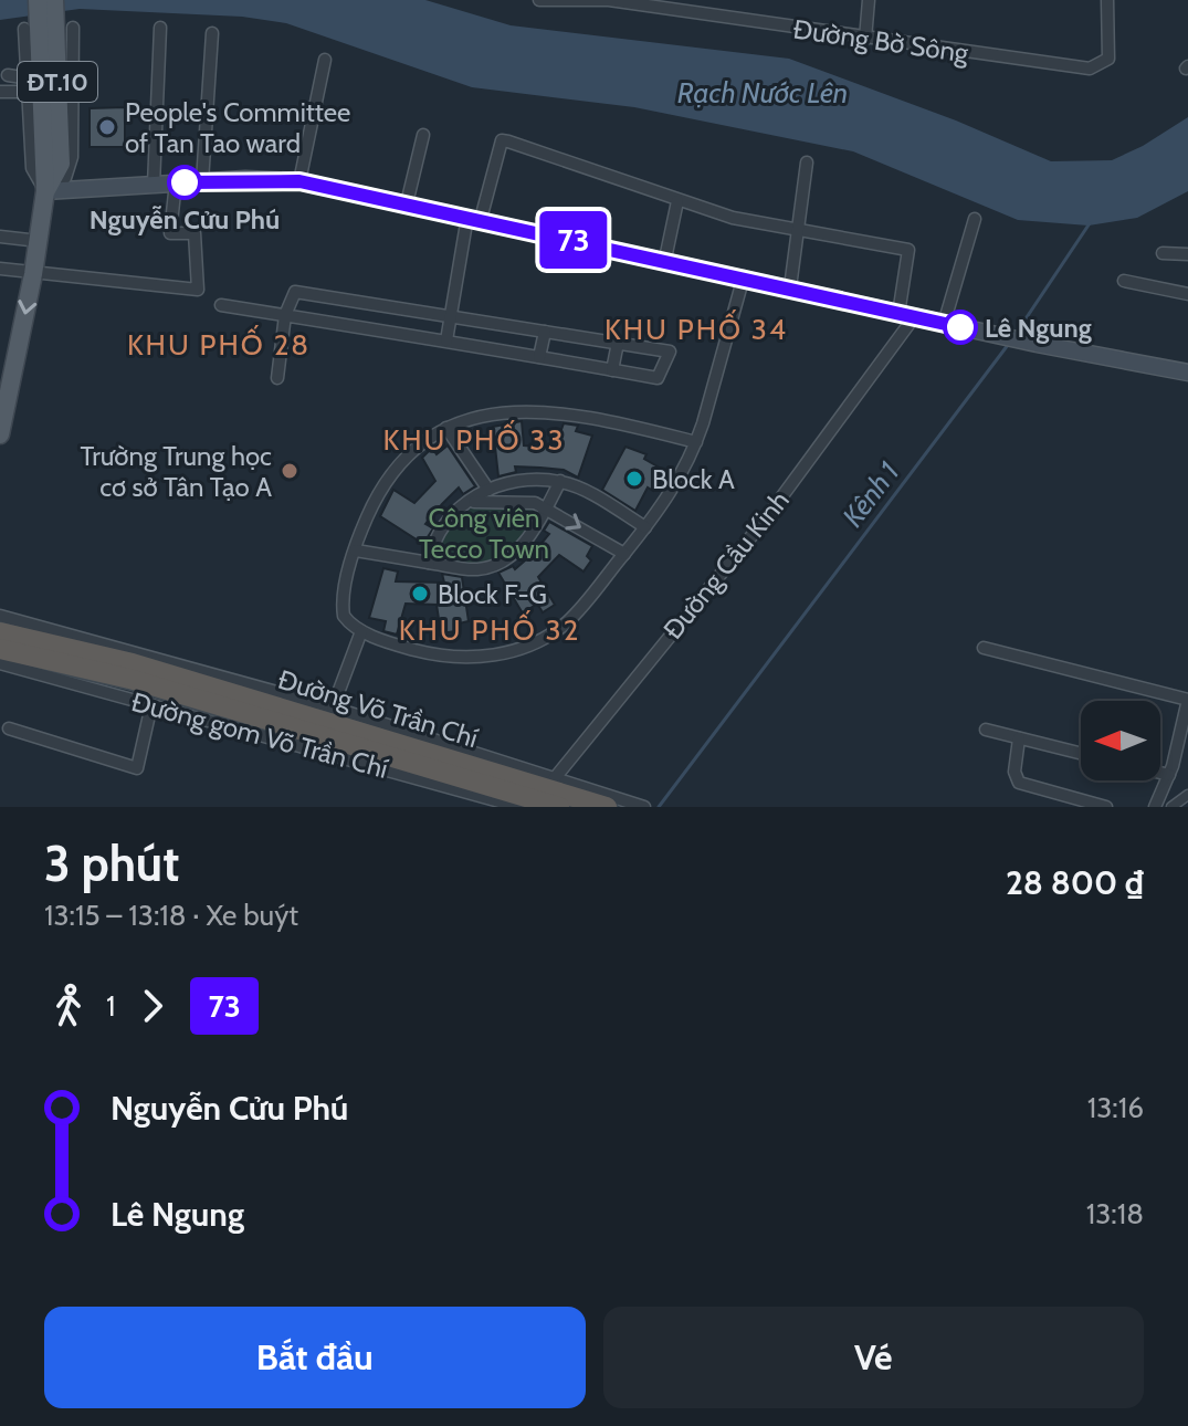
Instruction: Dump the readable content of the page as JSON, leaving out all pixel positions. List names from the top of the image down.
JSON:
{
  "streets": {
    "highway": ["Đường Võ Trần Chí"],
    "main road": ["ĐT.10"],
    "street": ["Đường Bờ Sông", "Đường Cầu Kinh", "Đường gom Võ Trần Chí"]
  },
  "crossings": [
    ["Đường Cầu Kinh", "Đường Võ Trần Chí"],
    ["Đường Cầu Kinh", "Đường gom Võ Trần Chí"],
    ["Đường Võ Trần Chí", "Đường gom Võ Trần Chí"]
  ],
  "districts": [
    "KHU PHỐ 34",
    "KHU PHỐ 28",
    "KHU PHỐ 33",
    "KHU PHỐ 32"
  ],
  "water": ["Rạch Nước Lên", "Kênh 1"],
  "parks": ["Công viên Tecco Town"],
  "places": [
    "People's Committee of Tan Tao ward",
    "Nguyễn Cửu Phú",
    "Lê Ngung",
    "Trường Trung học cơ sở Tân Tạo A",
    "Block A",
    "Block F-G"
  ],
  "lines": ["bus line 73"],
  "north": "left",
  "page": {
    "on_map": "73",
    "heading": ["3 phút", "13:15 – 13:18 · Xe buýt", "28 800 ₫"],
    "legs": ["1", "73"],
    "list": [
      {
        "name": "Nguyễn Cửu Phú",
        "value": "13:16"
      },
      {
        "name": "Lê Ngung",
        "value": "13:18"
      }
    ],
    "buttons": ["Bắt đầu", "Vé"]
  }
}
